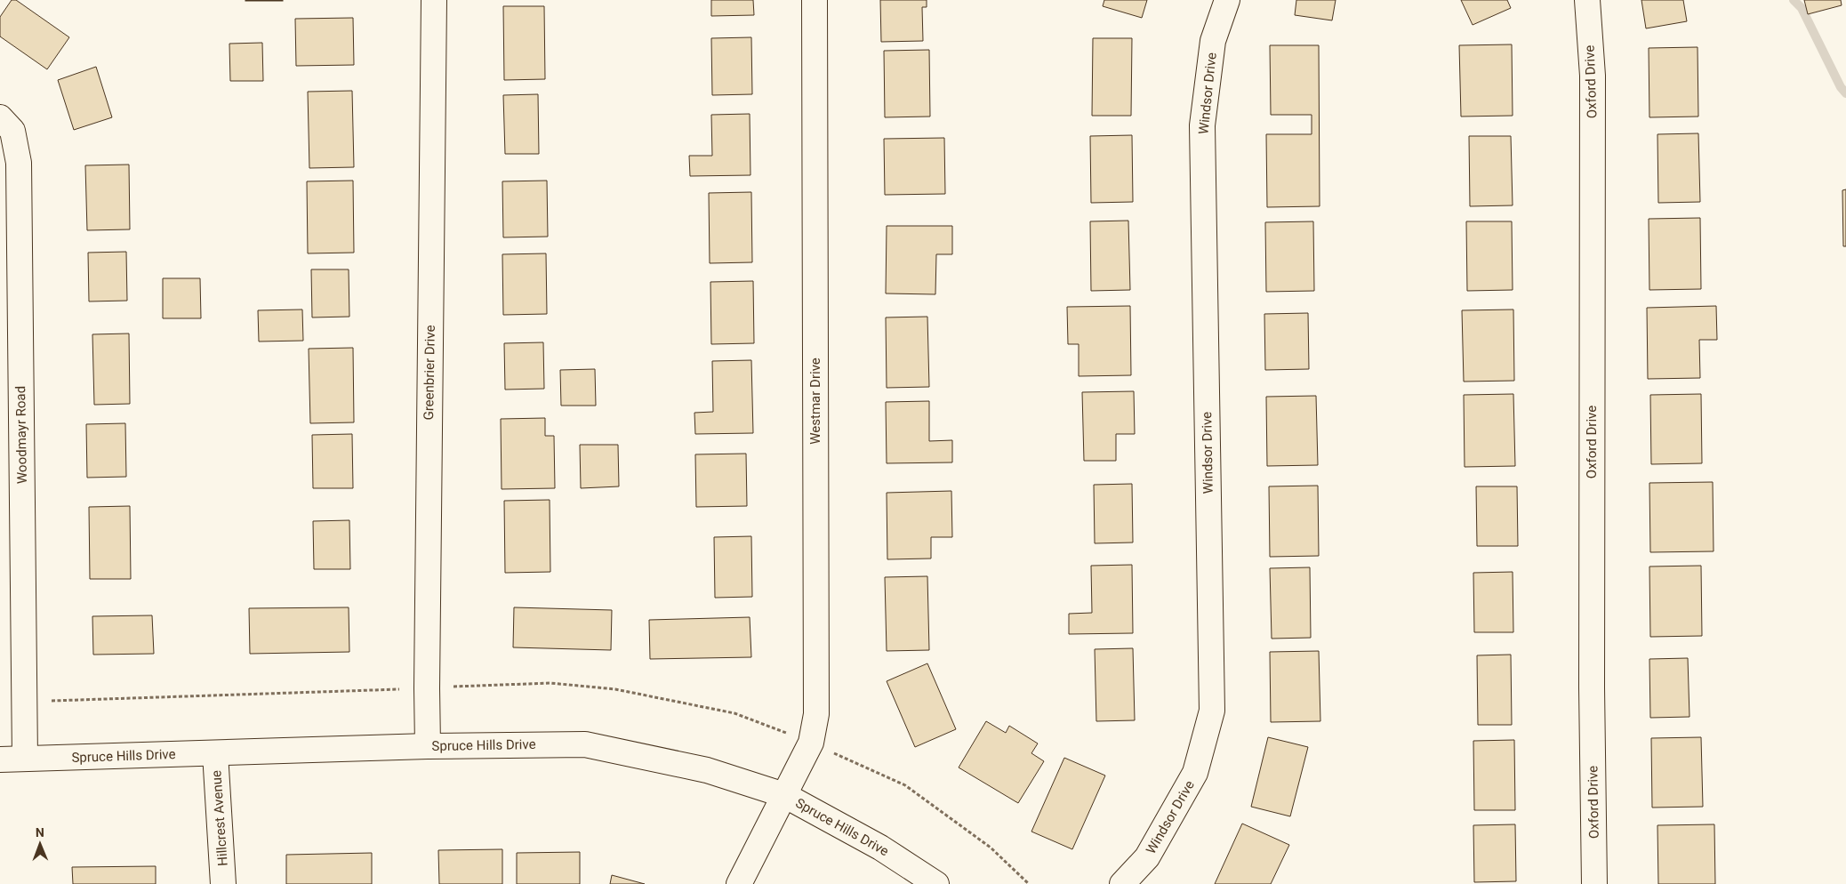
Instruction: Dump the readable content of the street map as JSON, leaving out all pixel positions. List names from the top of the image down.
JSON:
{
  "streets": {
    "street": [
      "Oxford Drive",
      "Windsor Drive",
      "Greenbrier Drive",
      "Westmar Drive",
      "Woodmayr Road",
      "Spruce Hills Drive",
      "Hillcrest Avenue"
    ]
  },
  "crossings": [
    ["Greenbrier Drive", "Spruce Hills Drive"],
    ["Westmar Drive", "Spruce Hills Drive"],
    ["Woodmayr Road", "Spruce Hills Drive"],
    ["Spruce Hills Drive", "Hillcrest Avenue"]
  ],
  "north": "top"
}
